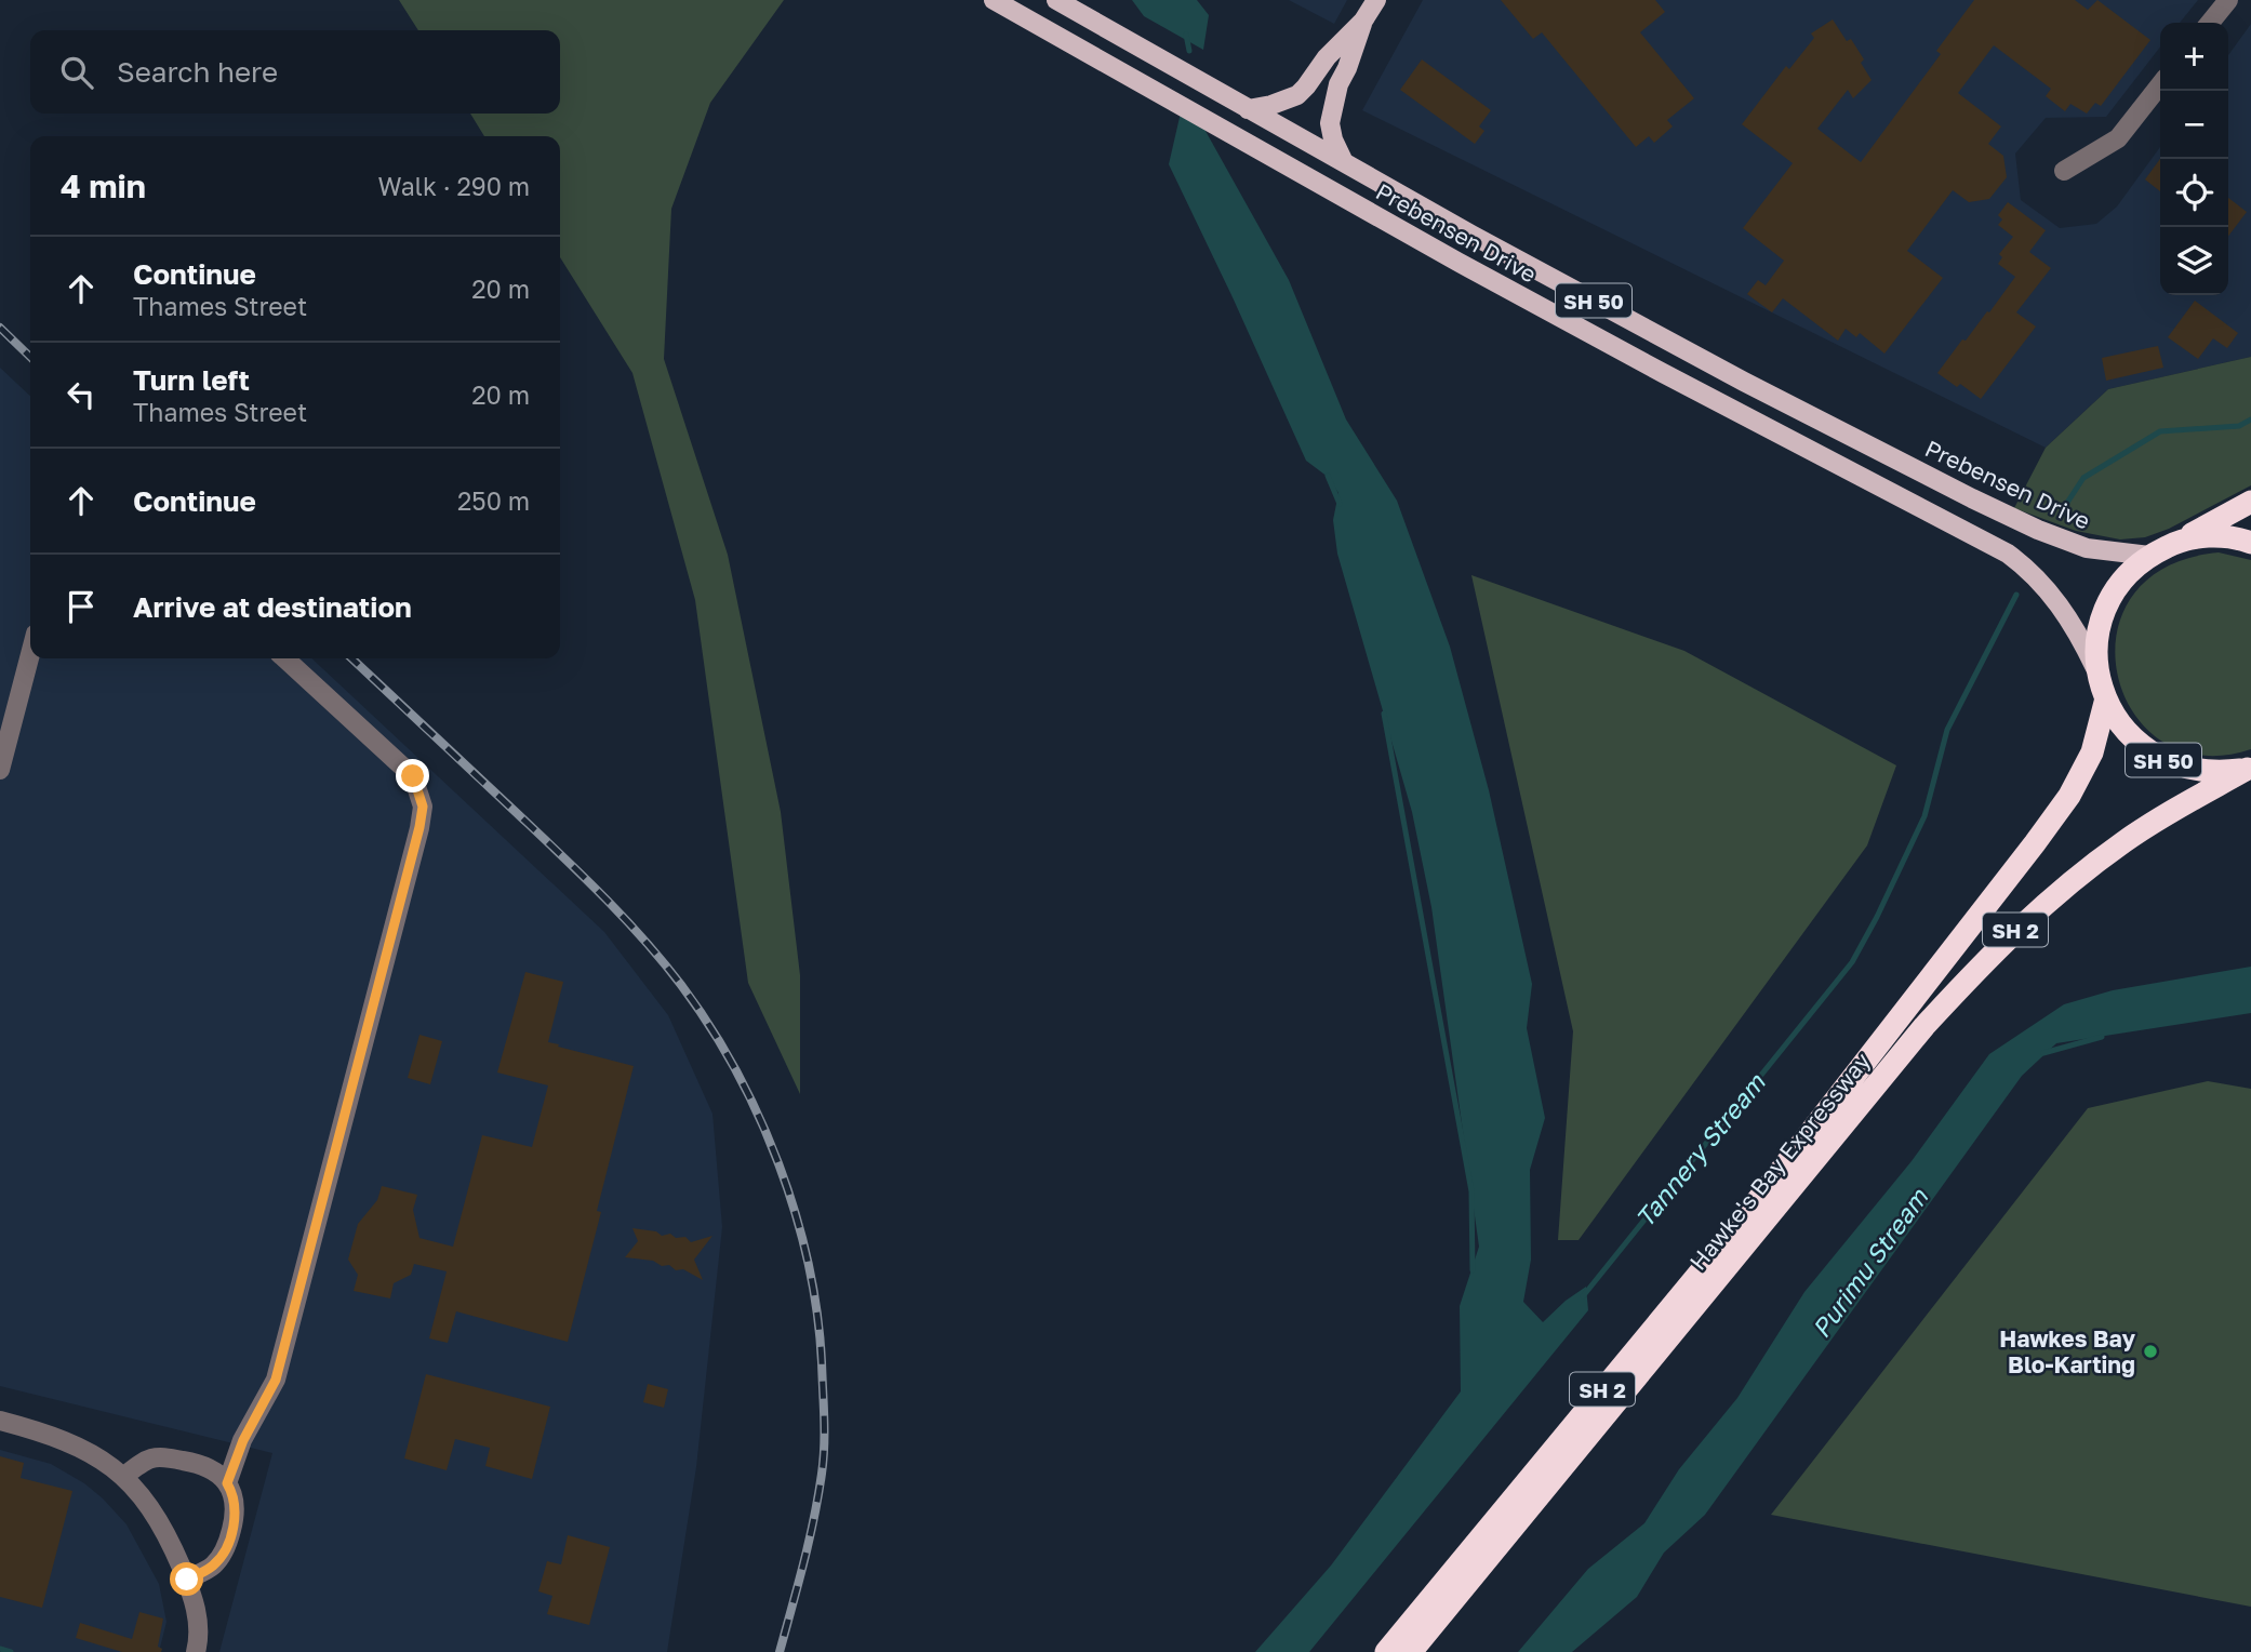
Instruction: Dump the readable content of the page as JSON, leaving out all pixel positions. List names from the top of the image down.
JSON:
{
  "streets": {
    "highway": ["SH 50", "SH 2", "Hawke's Bay Expressway"],
    "main road": ["Prebensen Drive"]
  },
  "crossings": [
    ["SH 50", "Hawke's Bay Expressway"]
  ],
  "water": ["Tannery Stream", "Purimu Stream"],
  "places": ["Hawkes Bay Blo-Karting"],
  "page": {
    "map_buttons": ["+", "−"],
    "search": "Search here",
    "heading": ["4 min", "Walk · 290 m"],
    "list": [
      ["Continue", "Thames Street", "20 m"],
      ["Turn left", "Thames Street", "20 m"],
      ["Continue", "250 m"],
      "Arrive at destination"
    ]
  }
}
